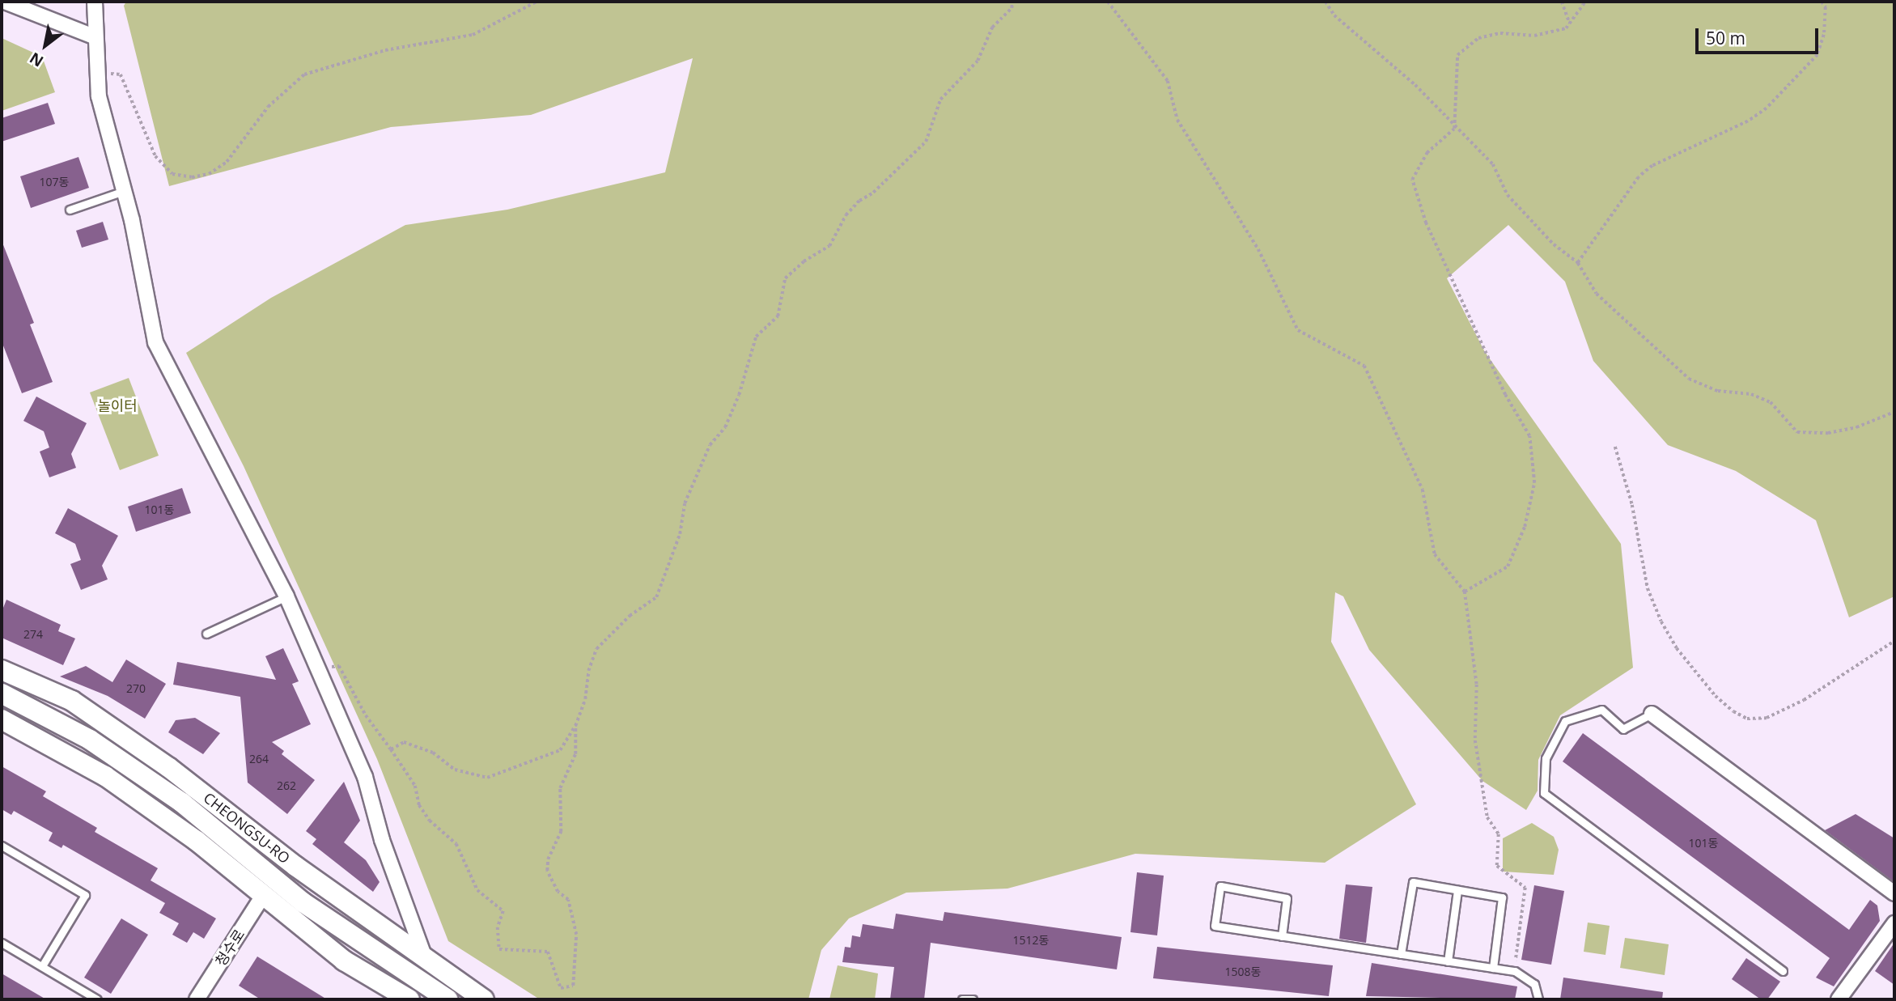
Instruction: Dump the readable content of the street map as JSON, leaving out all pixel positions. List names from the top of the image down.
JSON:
{
  "streets": {
    "main road": ["CHEONGSU-RO"],
    "street": ["청수로"]
  },
  "parks": ["놀이터"],
  "house_numbers": [
    "107동",
    "101동",
    "274",
    "270",
    "264",
    "262",
    "101동",
    "1512동",
    "1508동"
  ],
  "scale_bar": "50 m",
  "north": "bottom left"
}
